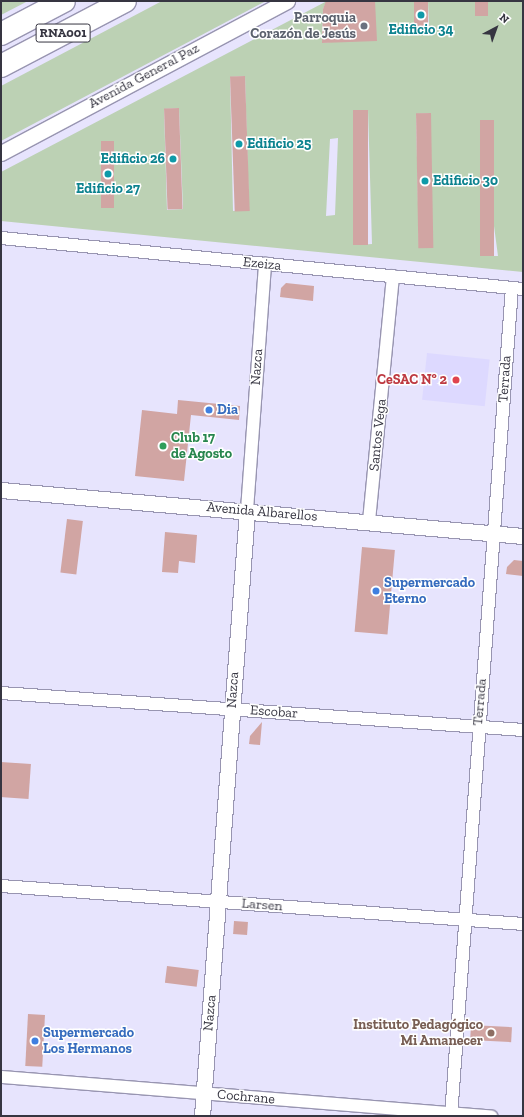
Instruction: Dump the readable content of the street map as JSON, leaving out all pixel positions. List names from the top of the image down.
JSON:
{
  "streets": {
    "highway": ["RNA001"],
    "street": [
      "Avenida General Paz",
      "Ezeiza",
      "Nazca",
      "Terrada",
      "Santos Vega",
      "Avenida Albarellos",
      "Escobar",
      "Larsen",
      "Cochrane"
    ]
  },
  "crossings": [
    ["Ezeiza", "Nazca"],
    ["Ezeiza", "Terrada"],
    ["Ezeiza", "Santos Vega"],
    ["Nazca", "Avenida Albarellos"],
    ["Nazca", "Escobar"],
    ["Nazca", "Larsen"],
    ["Nazca", "Cochrane"],
    ["Terrada", "Avenida Albarellos"],
    ["Terrada", "Escobar"],
    ["Terrada", "Larsen"],
    ["Terrada", "Cochrane"],
    ["Santos Vega", "Avenida Albarellos"]
  ],
  "places": [
    "Edificio 34",
    "Parroquia Corazón de Jesús",
    "Edificio 25",
    "Edificio 26",
    "Edificio 27",
    "Edificio 30",
    "CeSAC Nº 2",
    "Dia",
    "Club 17 de Agosto",
    "Supermercado Eterno",
    "Instituto Pedagógico Mi Amanecer",
    "Supermercado Los Hermanos"
  ],
  "north": "top right"
}
